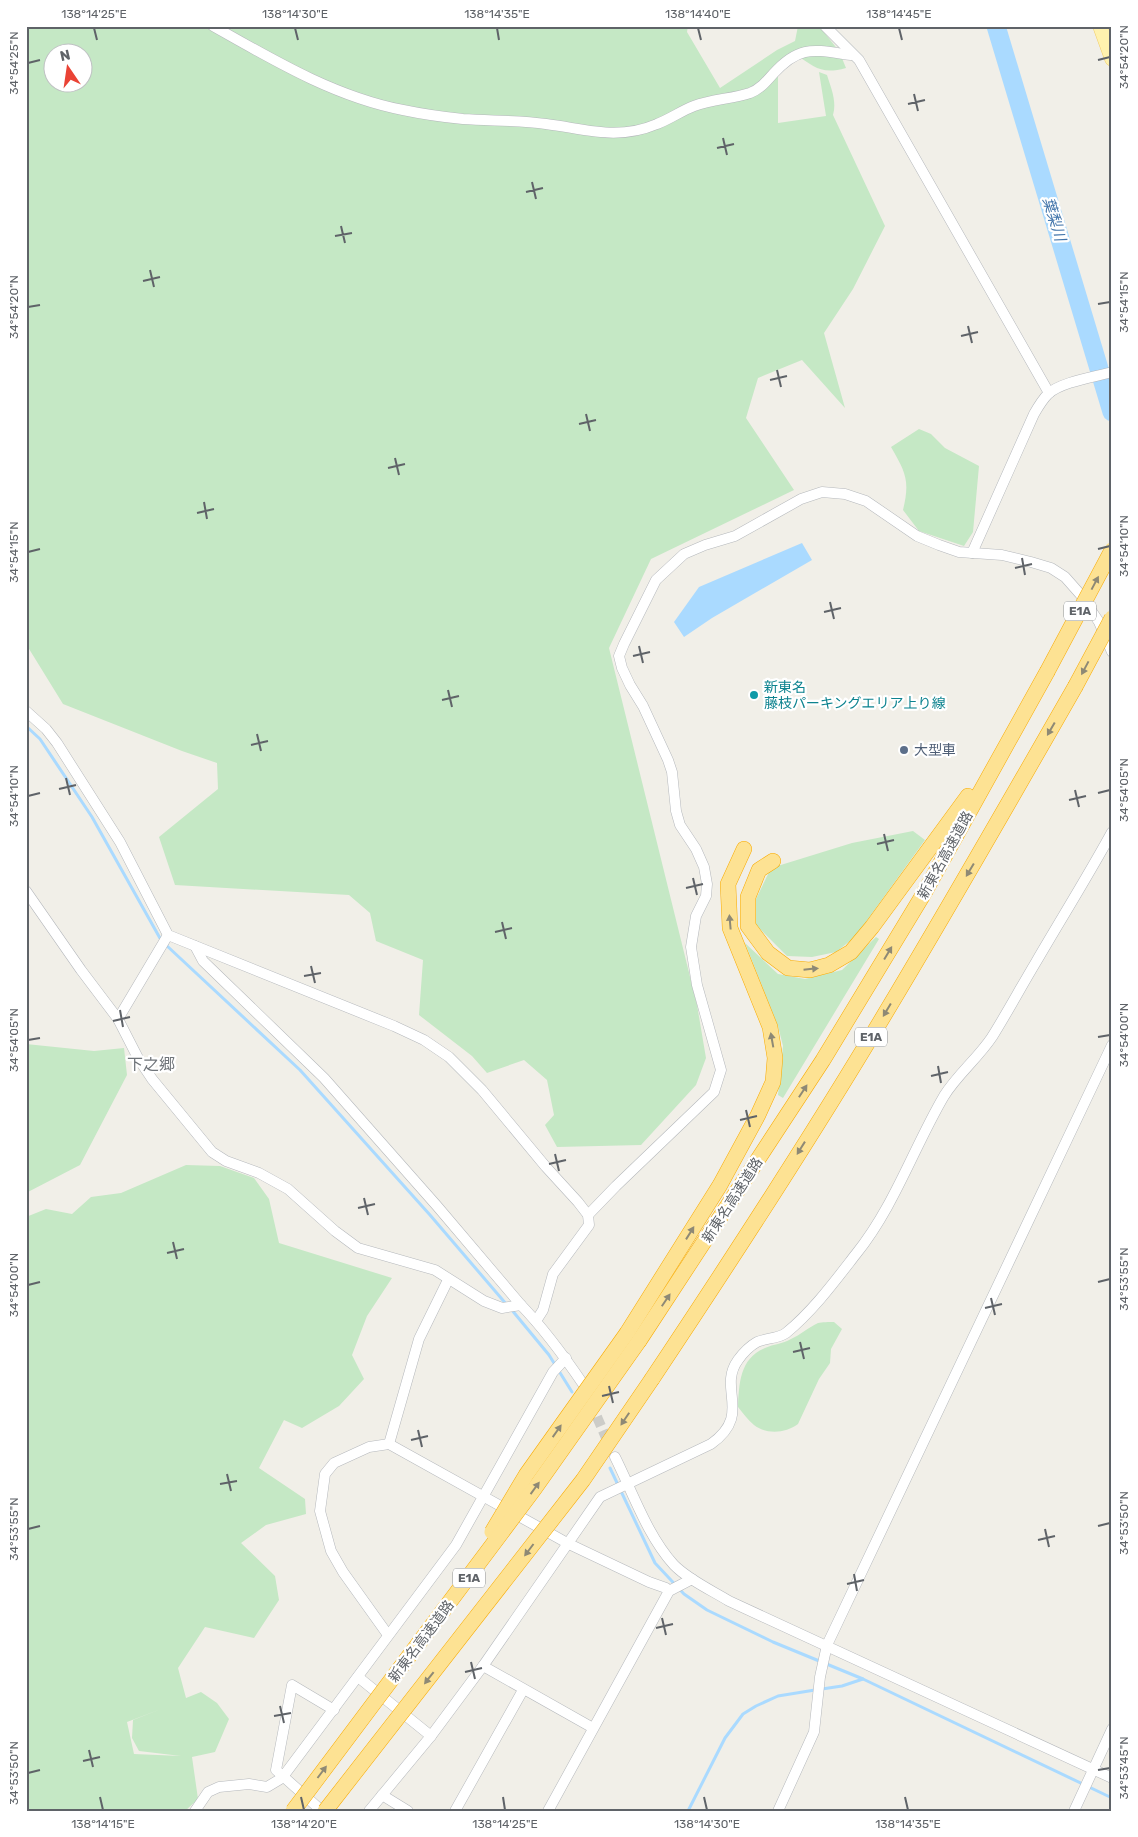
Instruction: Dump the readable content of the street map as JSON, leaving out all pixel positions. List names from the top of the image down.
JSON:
{
  "streets": {
    "highway": ["E1A", "新東名高速道路"]
  },
  "districts": ["下之郷"],
  "water": ["葉梨川"],
  "places": ["新東名 藤枝パーキングエリア上り線", "大型車"],
  "north": "top",
  "coordinates": [
    "138°14'25\"E",
    "138°14'30\"E",
    "138°14'35\"E",
    "138°14'40\"E",
    "138°14'45\"E",
    "34°54'20\"N",
    "34°54'25\"N",
    "34°54'15\"N",
    "34°54'10\"N",
    "34°54'05\"N",
    "34°54'00\"N",
    "34°53'55\"N",
    "34°53'50\"N",
    "34°53'45\"N",
    "138°14'15\"E",
    "138°14'20\"E"
  ]
}
